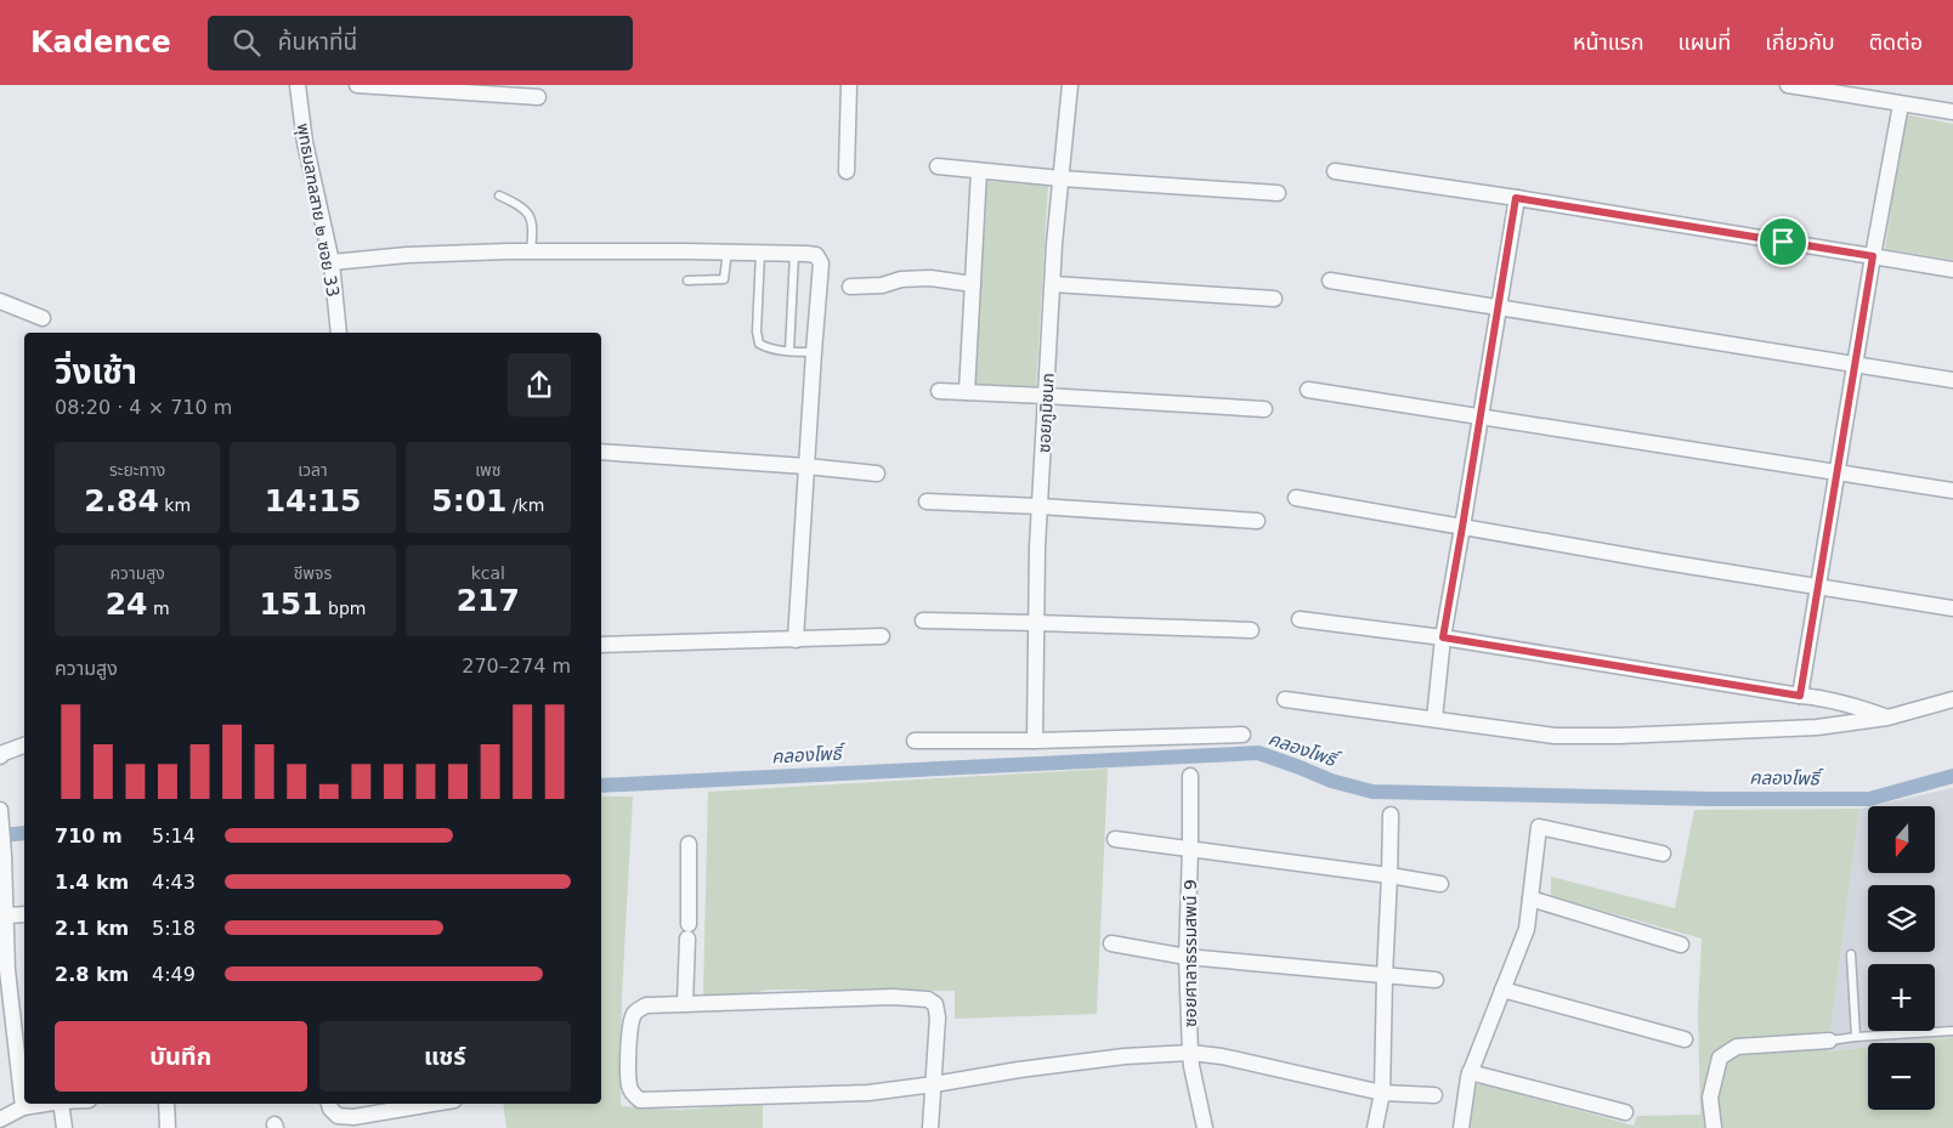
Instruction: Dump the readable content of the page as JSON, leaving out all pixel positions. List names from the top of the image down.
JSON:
{
  "streets": {
    "street": ["พุทธมลฑลสาย ๒ ซอย 33", "ซอยภูมิชนก", "ซอยศาลาธรรมสพน์ 9"]
  },
  "water": ["คลองโพธิ์"],
  "north": "bottom",
  "page": {
    "header": "Kadence",
    "search": "ค้นหาที่นี่",
    "nav": [
      "หน้าแรก",
      "แผนที่",
      "เกี่ยวกับ",
      "ติดต่อ"
    ],
    "heading": ["วิ่งเช้า", "08:20 · 4 × 710 m"],
    "stats": [
      ["ระยะทาง", "2.84 km"],
      ["เวลา", "14:15"],
      ["เพซ", "5:01 /km"],
      ["ความสูง", "24 m"],
      ["ชีพจร", "151 bpm"],
      ["kcal", "217"]
    ],
    "chart": ["ความสูง", "270–274 m"],
    "map_buttons": ["+", "−"],
    "list": [
      {
        "name": "710 m",
        "note": "5:14"
      },
      {
        "name": "1.4 km",
        "note": "4:43"
      },
      {
        "name": "2.1 km",
        "note": "5:18"
      },
      {
        "name": "2.8 km",
        "note": "4:49"
      }
    ],
    "buttons": ["บันทึก", "แชร์"]
  }
}
